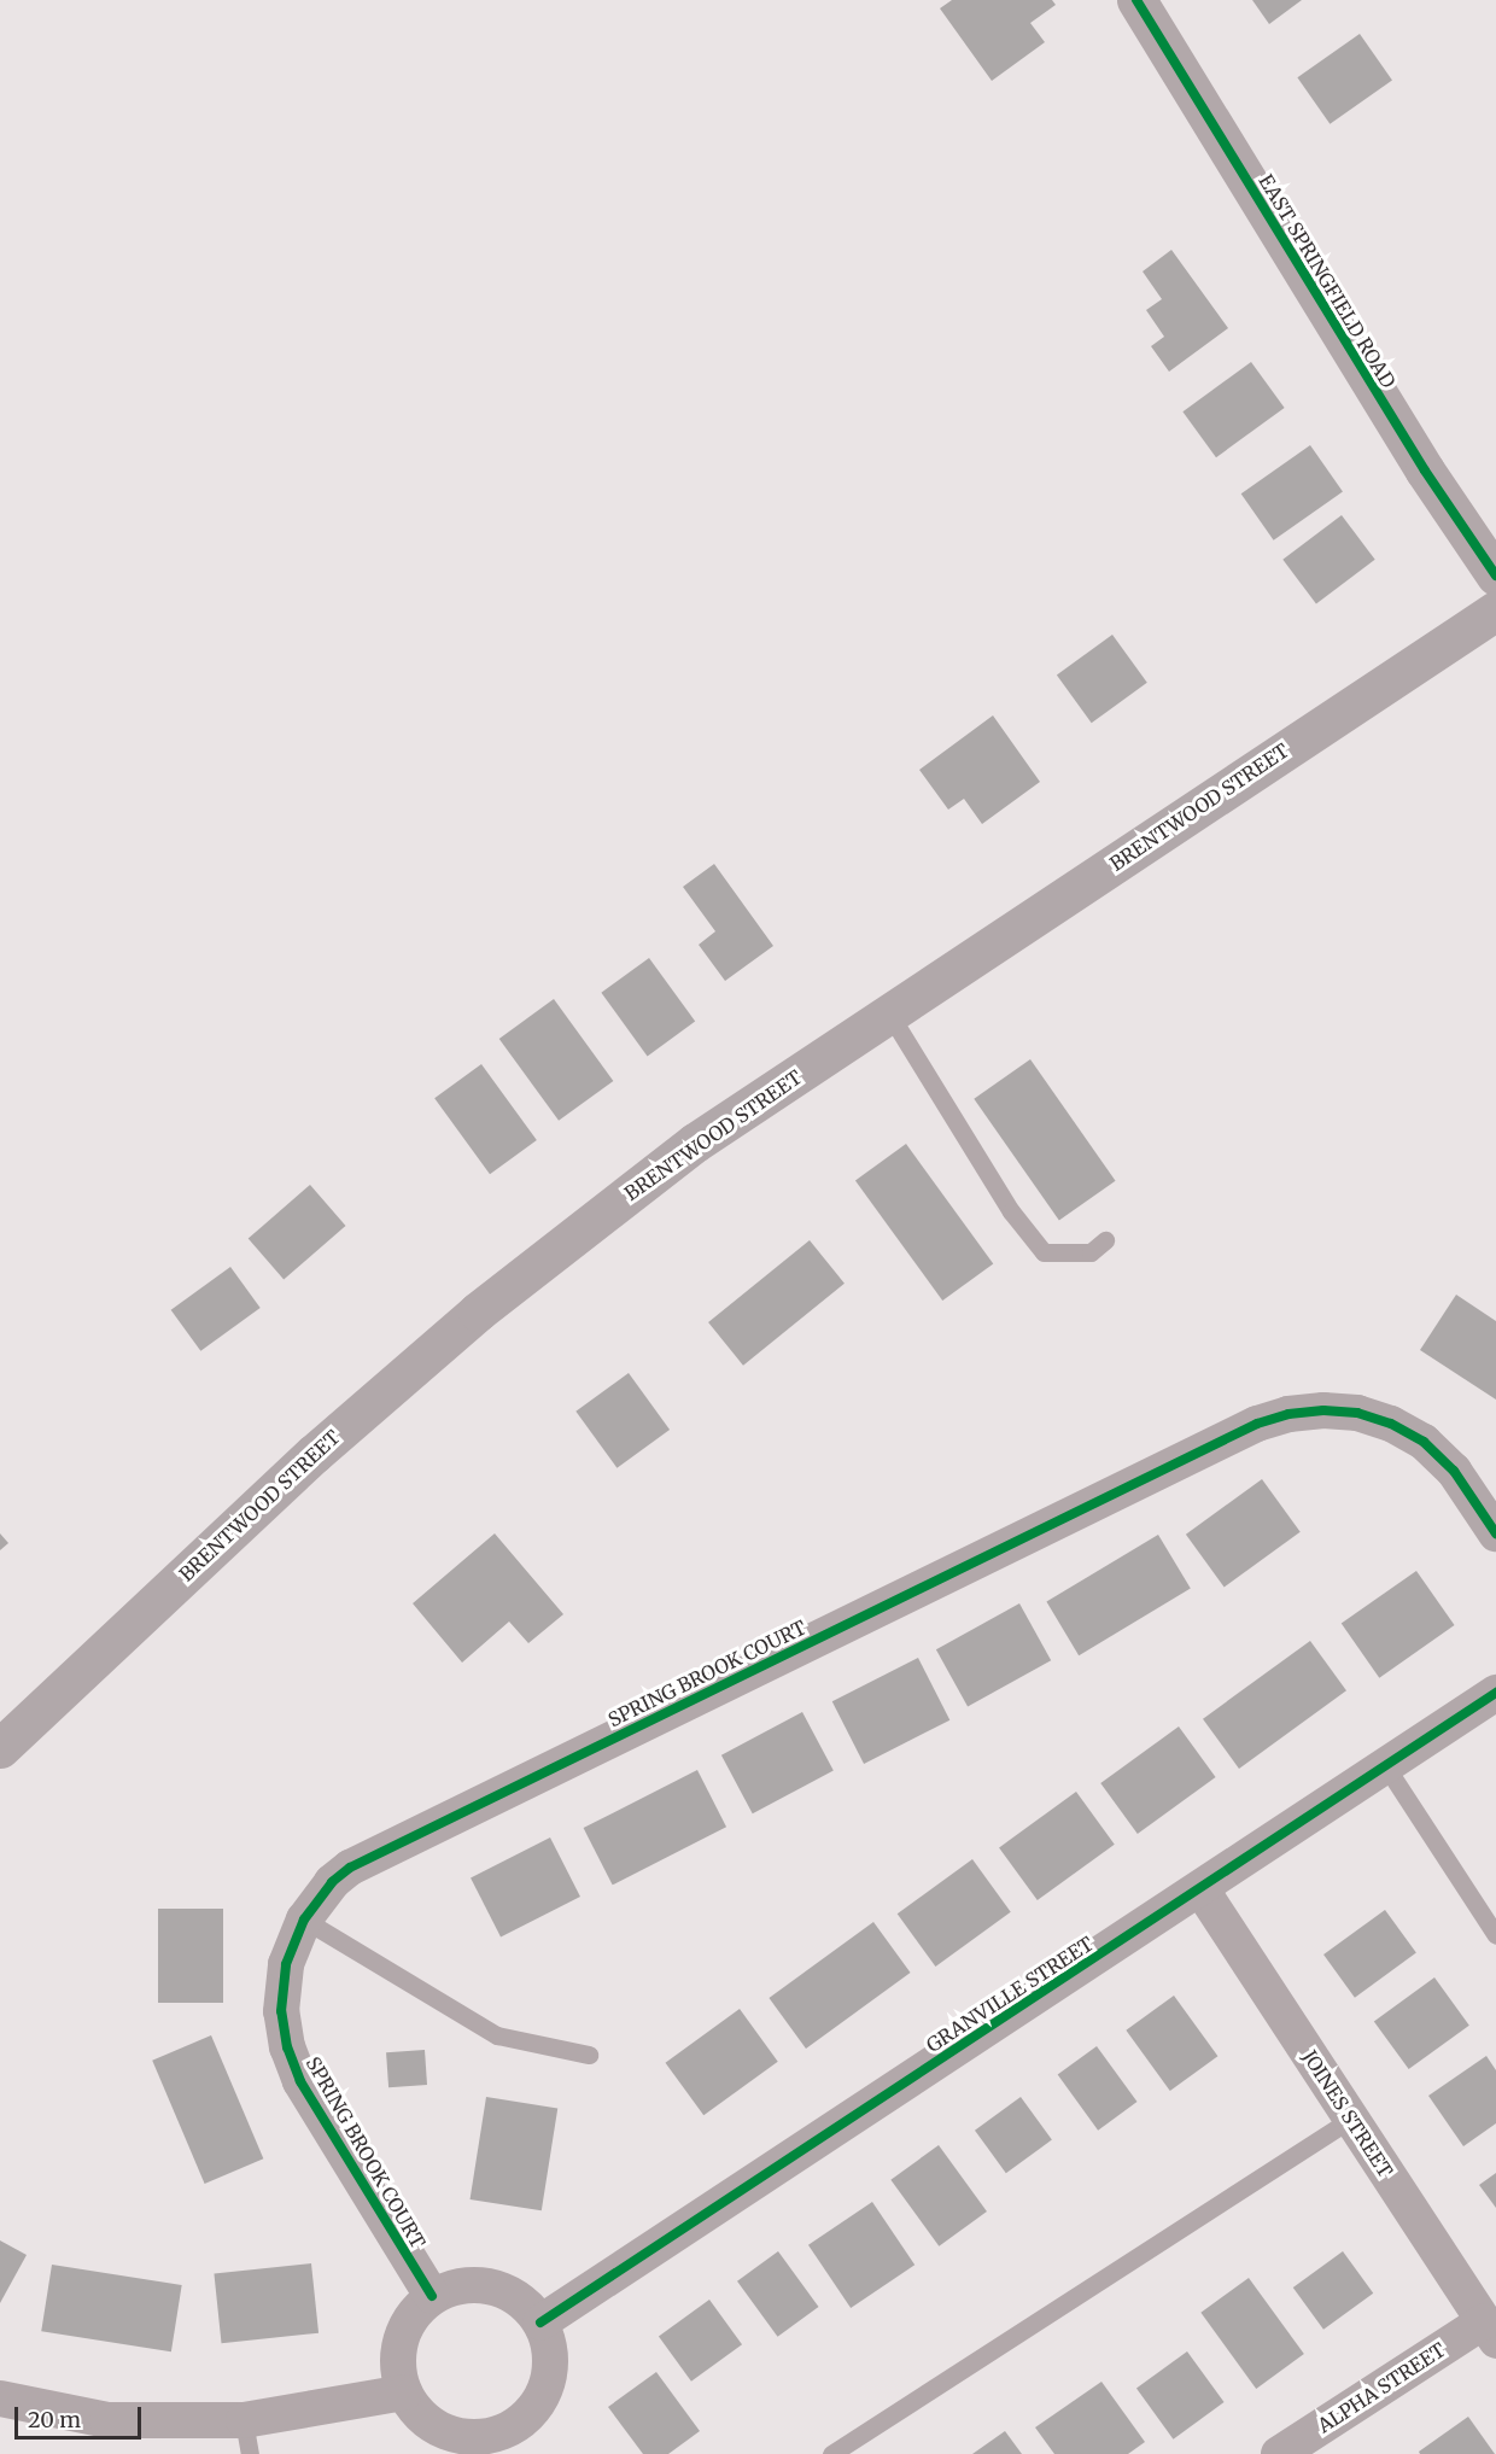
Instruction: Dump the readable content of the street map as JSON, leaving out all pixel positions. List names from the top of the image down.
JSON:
{
  "streets": {
    "main road": ["BRENTWOOD STREET"],
    "street": [
      "EAST SPRINGFIELD ROAD",
      "SPRING BROOK COURT",
      "GRANVILLE STREET",
      "JOINES STREET",
      "ALPHA STREET"
    ]
  },
  "crossings": [
    ["SPRING BROOK COURT", "GRANVILLE STREET"],
    ["GRANVILLE STREET", "JOINES STREET"],
    ["JOINES STREET", "ALPHA STREET"]
  ],
  "scale_bar": "20 m"
}
